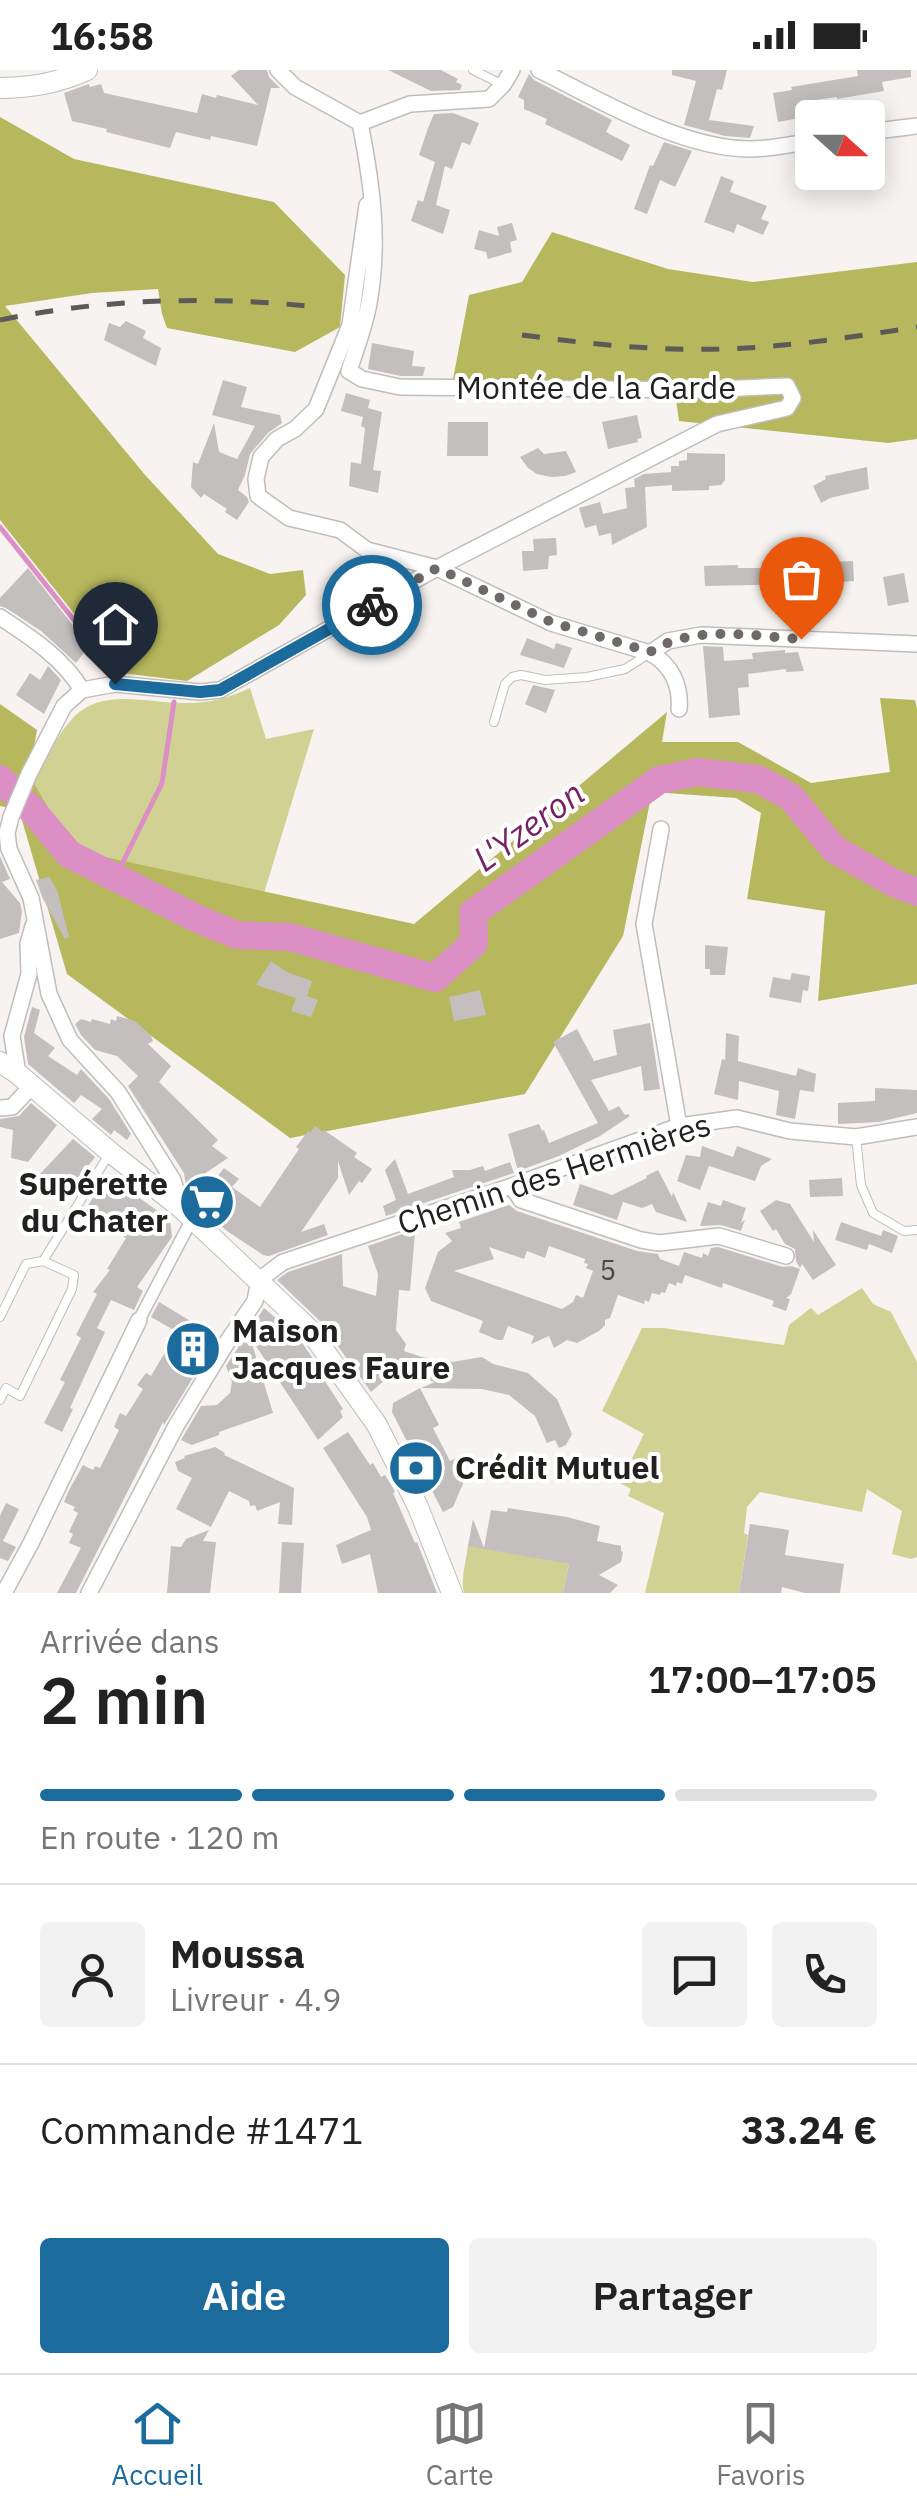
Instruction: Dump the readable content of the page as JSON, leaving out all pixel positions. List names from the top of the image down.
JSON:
{
  "streets": {
    "street": ["Montée de la Garde", "Chemin des Hermières"]
  },
  "water": ["L'Yzeron"],
  "places": {
    "supermarket": ["Supérette du Chater"],
    "building": ["Maison Jacques Faure"],
    "bank": ["Crédit Mutuel"]
  },
  "house_numbers": ["5"],
  "north": "right",
  "page": {
    "status": "16:58",
    "heading": ["2 min", "Arrivée dans", "17:00–17:05"],
    "panel": [
      "Moussa",
      "Livreur · 4.9",
      "Commande #1471",
      "33.24 €"
    ],
    "bar": "En route · 120 m",
    "buttons": ["Aide", "Partager"],
    "tabs": ["Accueil", "Carte", "Favoris"]
  }
}
